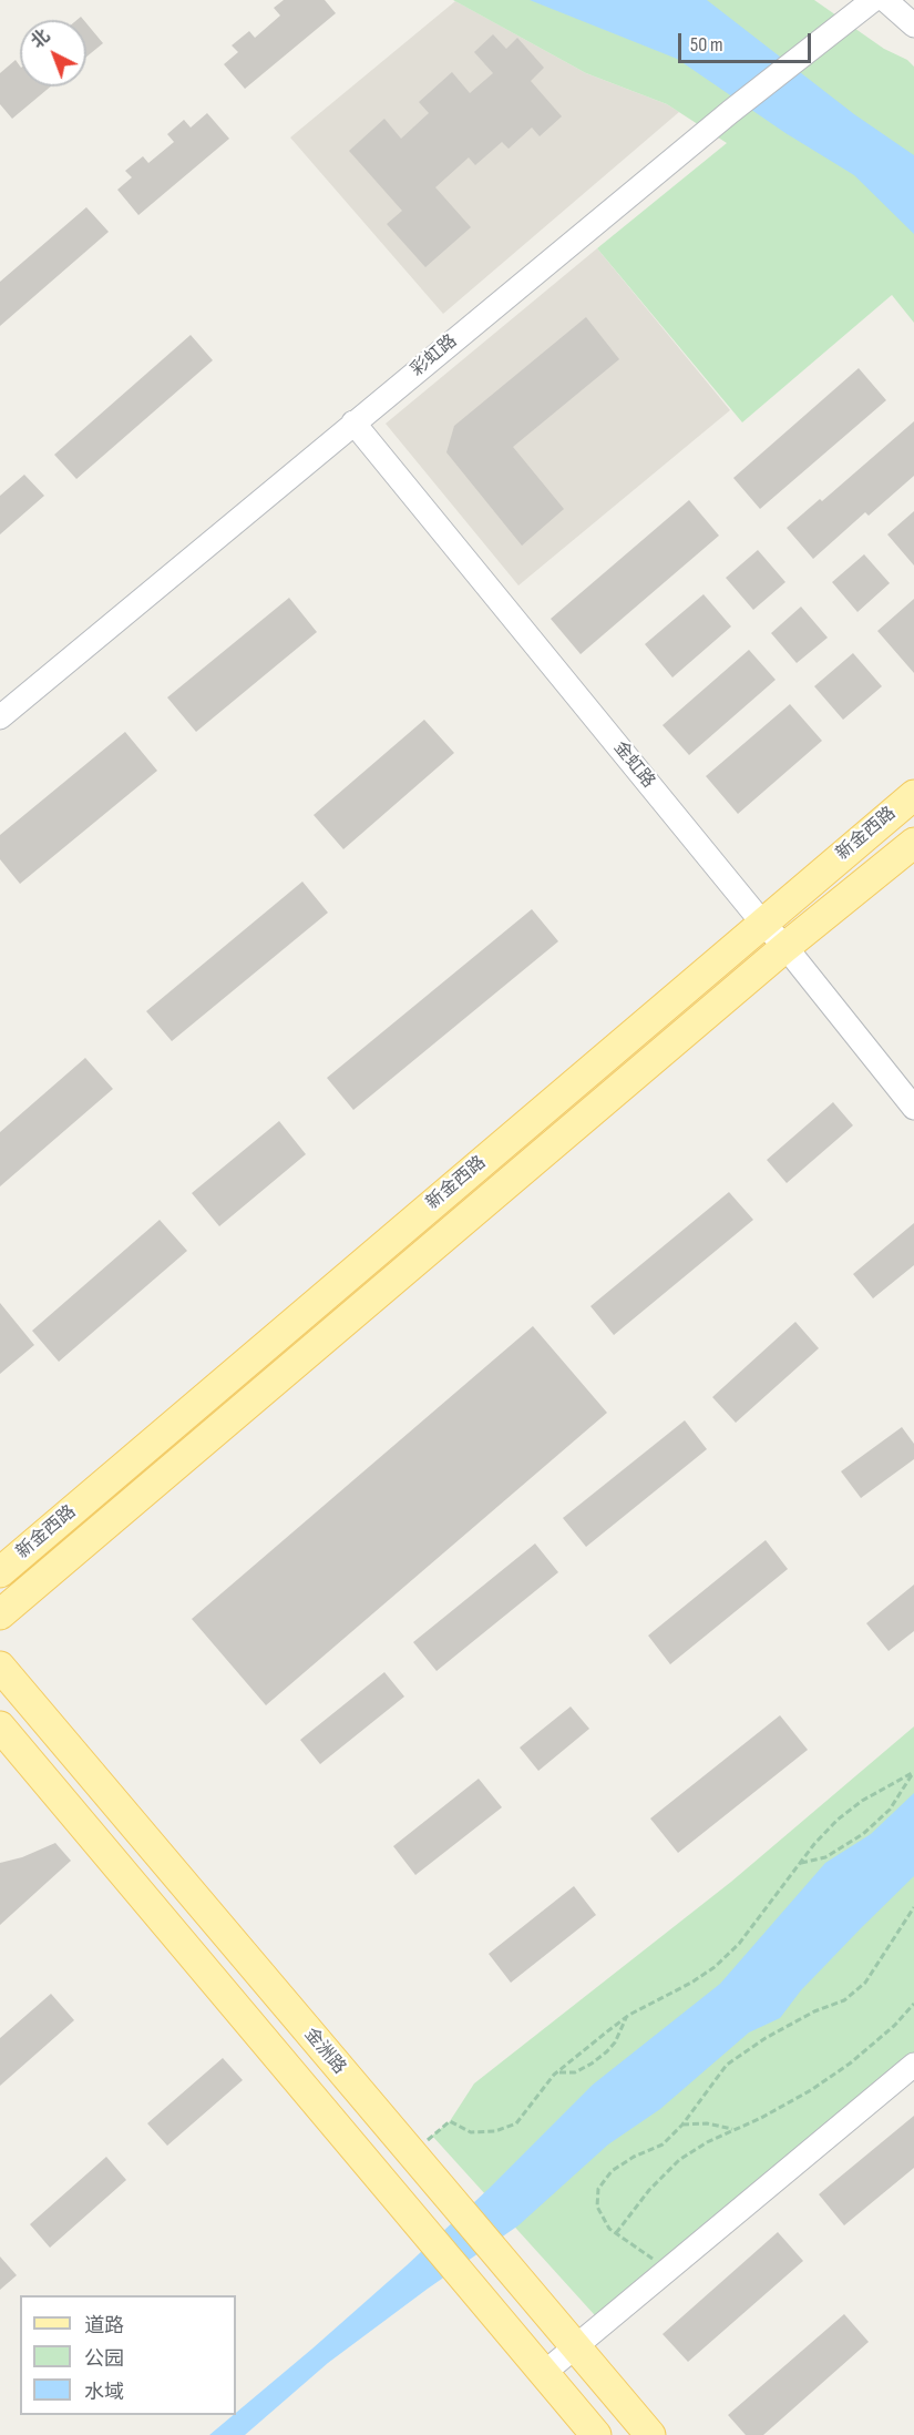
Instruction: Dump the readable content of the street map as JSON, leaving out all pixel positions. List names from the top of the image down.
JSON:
{
  "streets": {
    "main road": ["新金西路", "金洲路"],
    "street": ["彩虹路", "金虹路"]
  },
  "crossings": [
    ["彩虹路", "金虹路"],
    ["金虹路", "新金西路"]
  ],
  "legend": ["道路", "公园", "水域"],
  "scale_bar": "50 m",
  "north": "top left"
}
